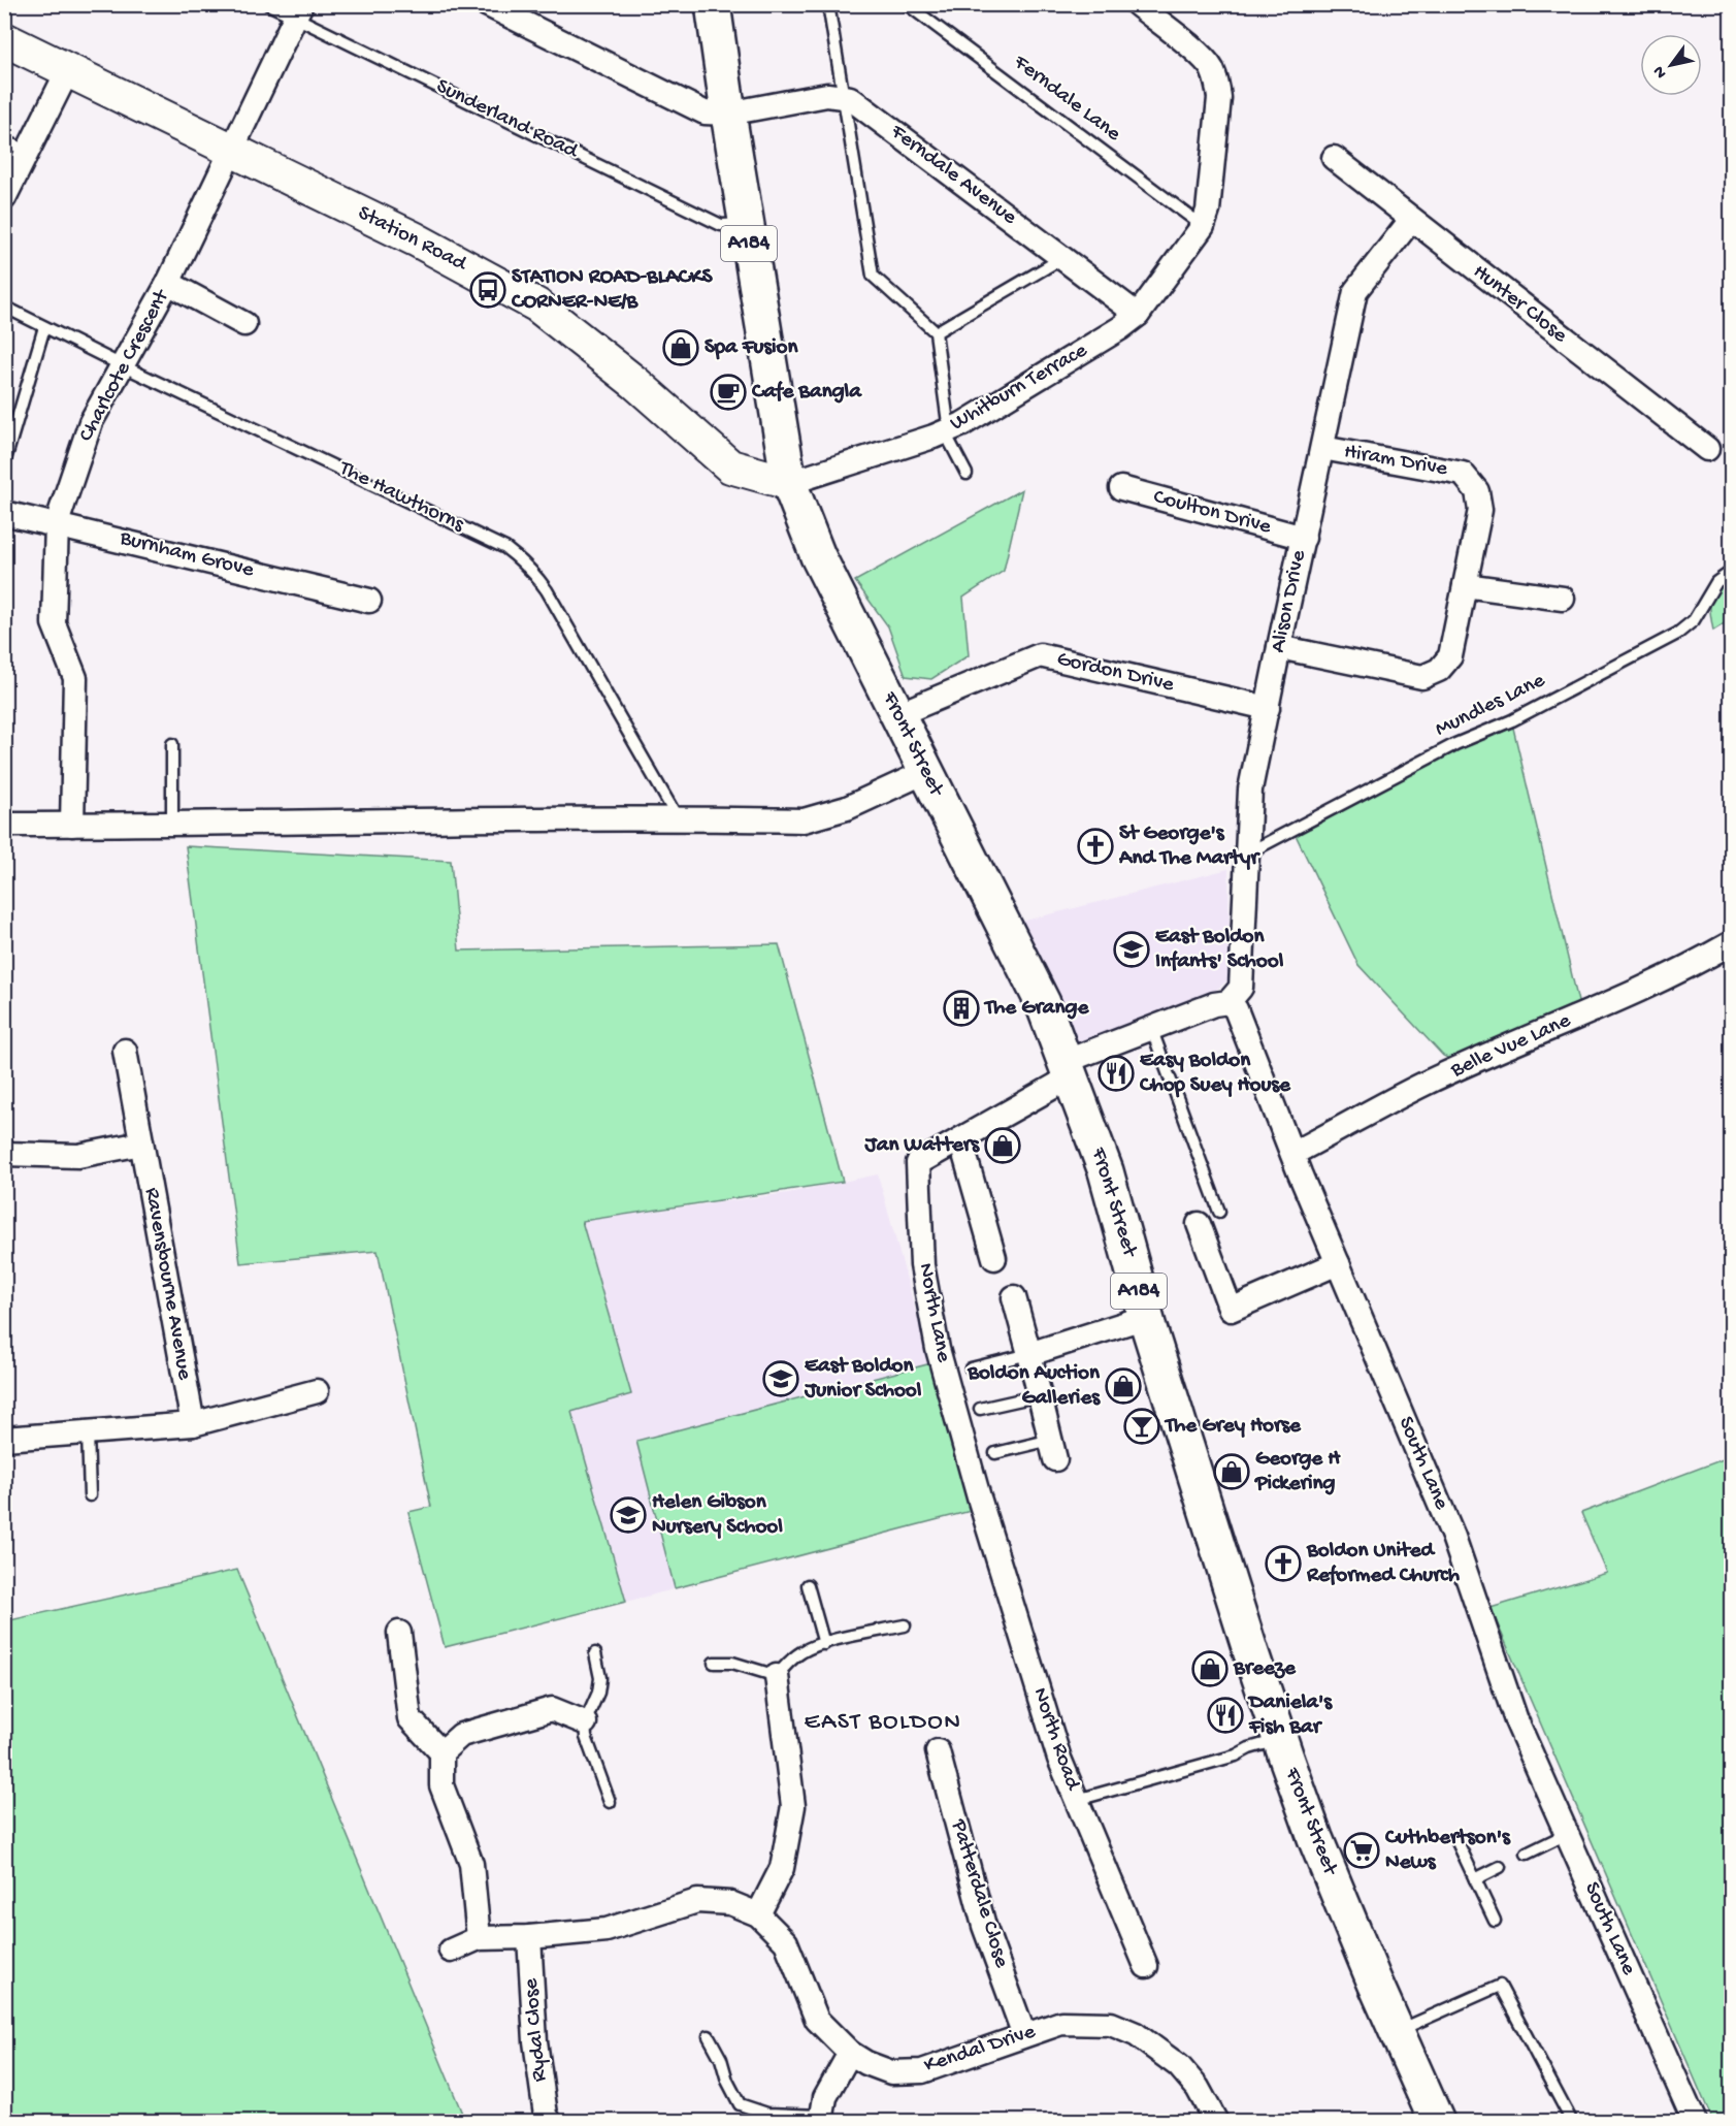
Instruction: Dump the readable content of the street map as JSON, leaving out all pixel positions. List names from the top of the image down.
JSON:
{
  "streets": {
    "main road": ["Station Road", "A184", "Front Street"],
    "street": [
      "Ferndale Avenue",
      "Hunter Close",
      "Charlcote Crescent",
      "Whitburn Terrace",
      "Hiram Drive",
      "Coulton Drive",
      "Burnham Grove",
      "Alison Drive",
      "Gordon Drive",
      "Belle Vue Lane",
      "Ravensbourne Avenue",
      "North Lane",
      "South Lane",
      "North Road",
      "Patterdale Close",
      "Rydal Close",
      "Kendal Drive"
    ],
    "lane": [
      "Ferndale Lane",
      "Sunderland Road",
      "The Hawthorns",
      "Mundles Lane"
    ]
  },
  "crossings": [
    ["Ferndale Lane", "Whitburn Terrace"],
    ["Sunderland Road", "A184"],
    ["Sunderland Road", "Charlcote Crescent"],
    ["Ferndale Avenue", "Whitburn Terrace"],
    ["Station Road", "A184"],
    ["Station Road", "Charlcote Crescent"],
    ["Station Road", "Whitburn Terrace"],
    ["Station Road", "Front Street"],
    ["A184", "Whitburn Terrace"],
    ["A184", "Front Street"],
    ["Hunter Close", "Alison Drive"],
    ["Charlcote Crescent", "The Hawthorns"],
    ["Charlcote Crescent", "Burnham Grove"],
    ["Whitburn Terrace", "Front Street"],
    ["Hiram Drive", "Alison Drive"],
    ["Coulton Drive", "Alison Drive"],
    ["Alison Drive", "Gordon Drive"],
    ["Alison Drive", "Mundles Lane"],
    ["Alison Drive", "South Lane"],
    ["Gordon Drive", "Front Street"],
    ["Belle Vue Lane", "South Lane"],
    ["North Lane", "North Road"],
    ["Patterdale Close", "Kendal Drive"],
    ["Rydal Close", "Kendal Drive"]
  ],
  "districts": ["EAST BOLDON"],
  "places": {
    "bus stop": ["STATION ROAD-BLACKS CORNER-NE/B"],
    "shop": [
      "Spa Fusion",
      "Jan Watters",
      "Boldon Auction Galleries",
      "George H Pickering",
      "Breeze"
    ],
    "cafe": ["Cafe Bangla"],
    "church": ["St George's And The Martyr", "Boldon United Reformed Church"],
    "school or university": ["East Boldon Infants' School", "East Boldon Junior School", "Helen Gibson Nursery School"],
    "building": ["The Grange"],
    "restaurant": ["Easy Boldon Chop Suey House", "Daniela's Fish Bar"],
    "bar": ["The Grey Horse"],
    "supermarket": ["Cuthbertson's News"]
  },
  "north": "bottom left"
}
